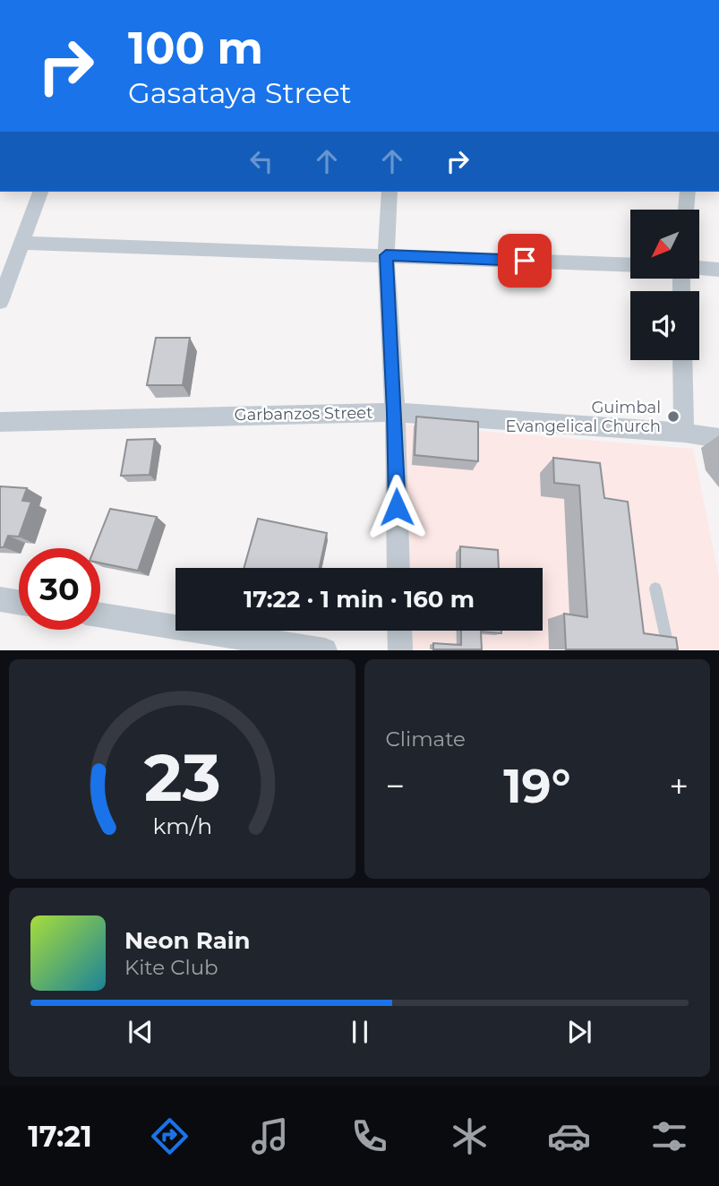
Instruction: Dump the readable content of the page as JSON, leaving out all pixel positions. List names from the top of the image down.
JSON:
{
  "streets": {
    "street": ["Garbanzos Street"]
  },
  "places": ["Guimbal Evangelical Church"],
  "north": "bottom left",
  "page": {
    "turn": ["100 m", "Gasataya Street"],
    "limit": "30",
    "trip": "17:22 · 1 min · 160 m",
    "tile": "Climate",
    "heat": ["−", "19°", "+"],
    "song": ["Neon Rain", "Kite Club"],
    "tabs": "17:21",
    "gauge": ["23", "km/h"]
  }
}
